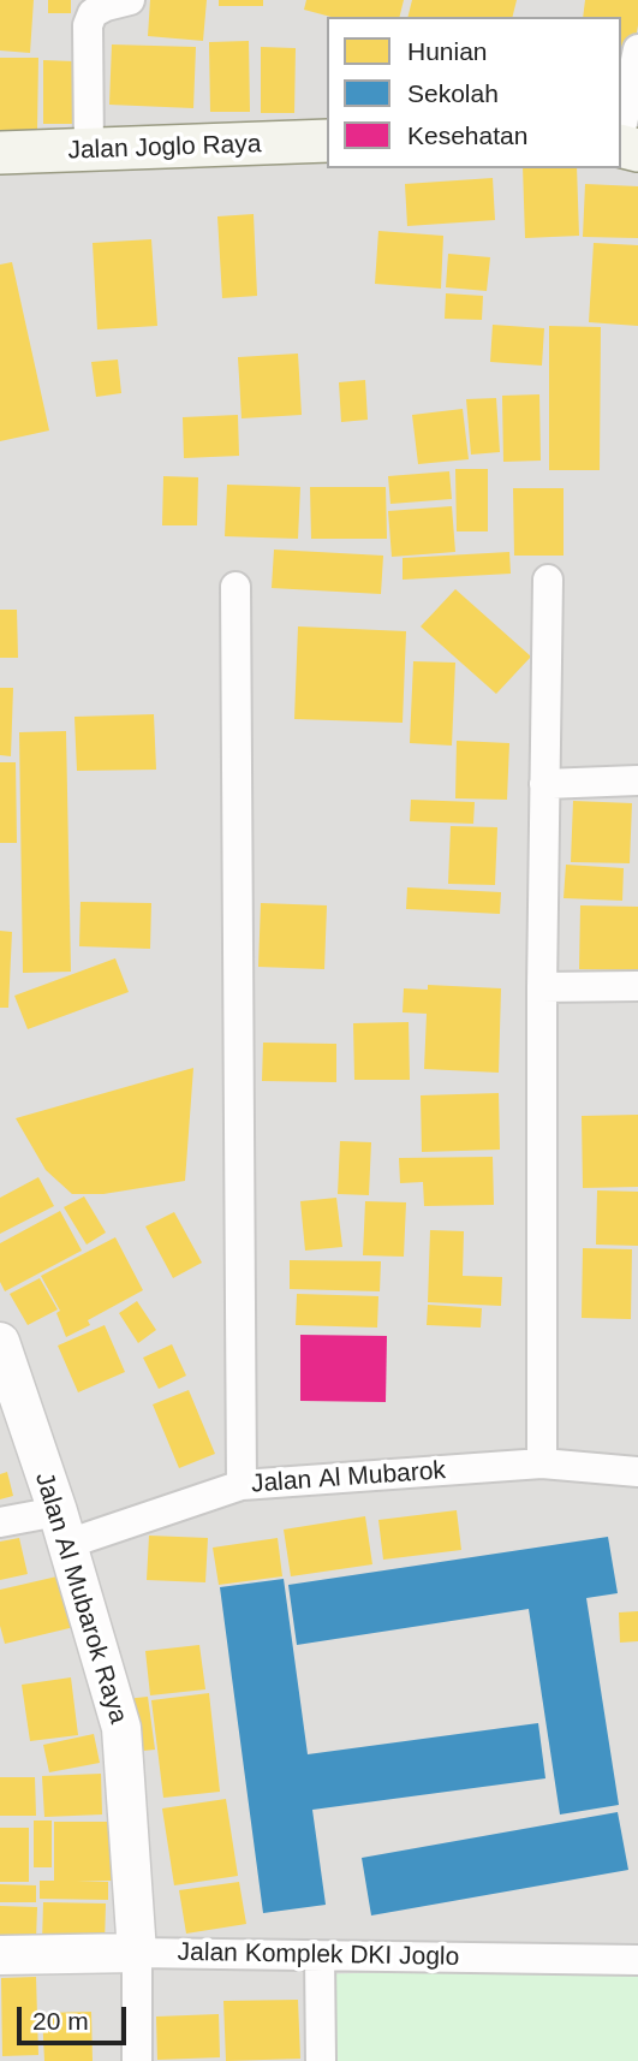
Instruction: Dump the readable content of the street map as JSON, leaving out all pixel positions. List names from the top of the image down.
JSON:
{
  "streets": {
    "main road": ["Jalan Joglo Raya"],
    "street": ["Jalan Al Mubarok", "Jalan Al Mubarok Raya", "Jalan Komplek DKI Joglo"]
  },
  "crossings": [
    ["Jalan Al Mubarok", "Jalan Al Mubarok Raya"],
    ["Jalan Al Mubarok Raya", "Jalan Komplek DKI Joglo"]
  ],
  "legend": ["Hunian", "Sekolah", "Kesehatan"],
  "scale_bar": "20 m"
}
